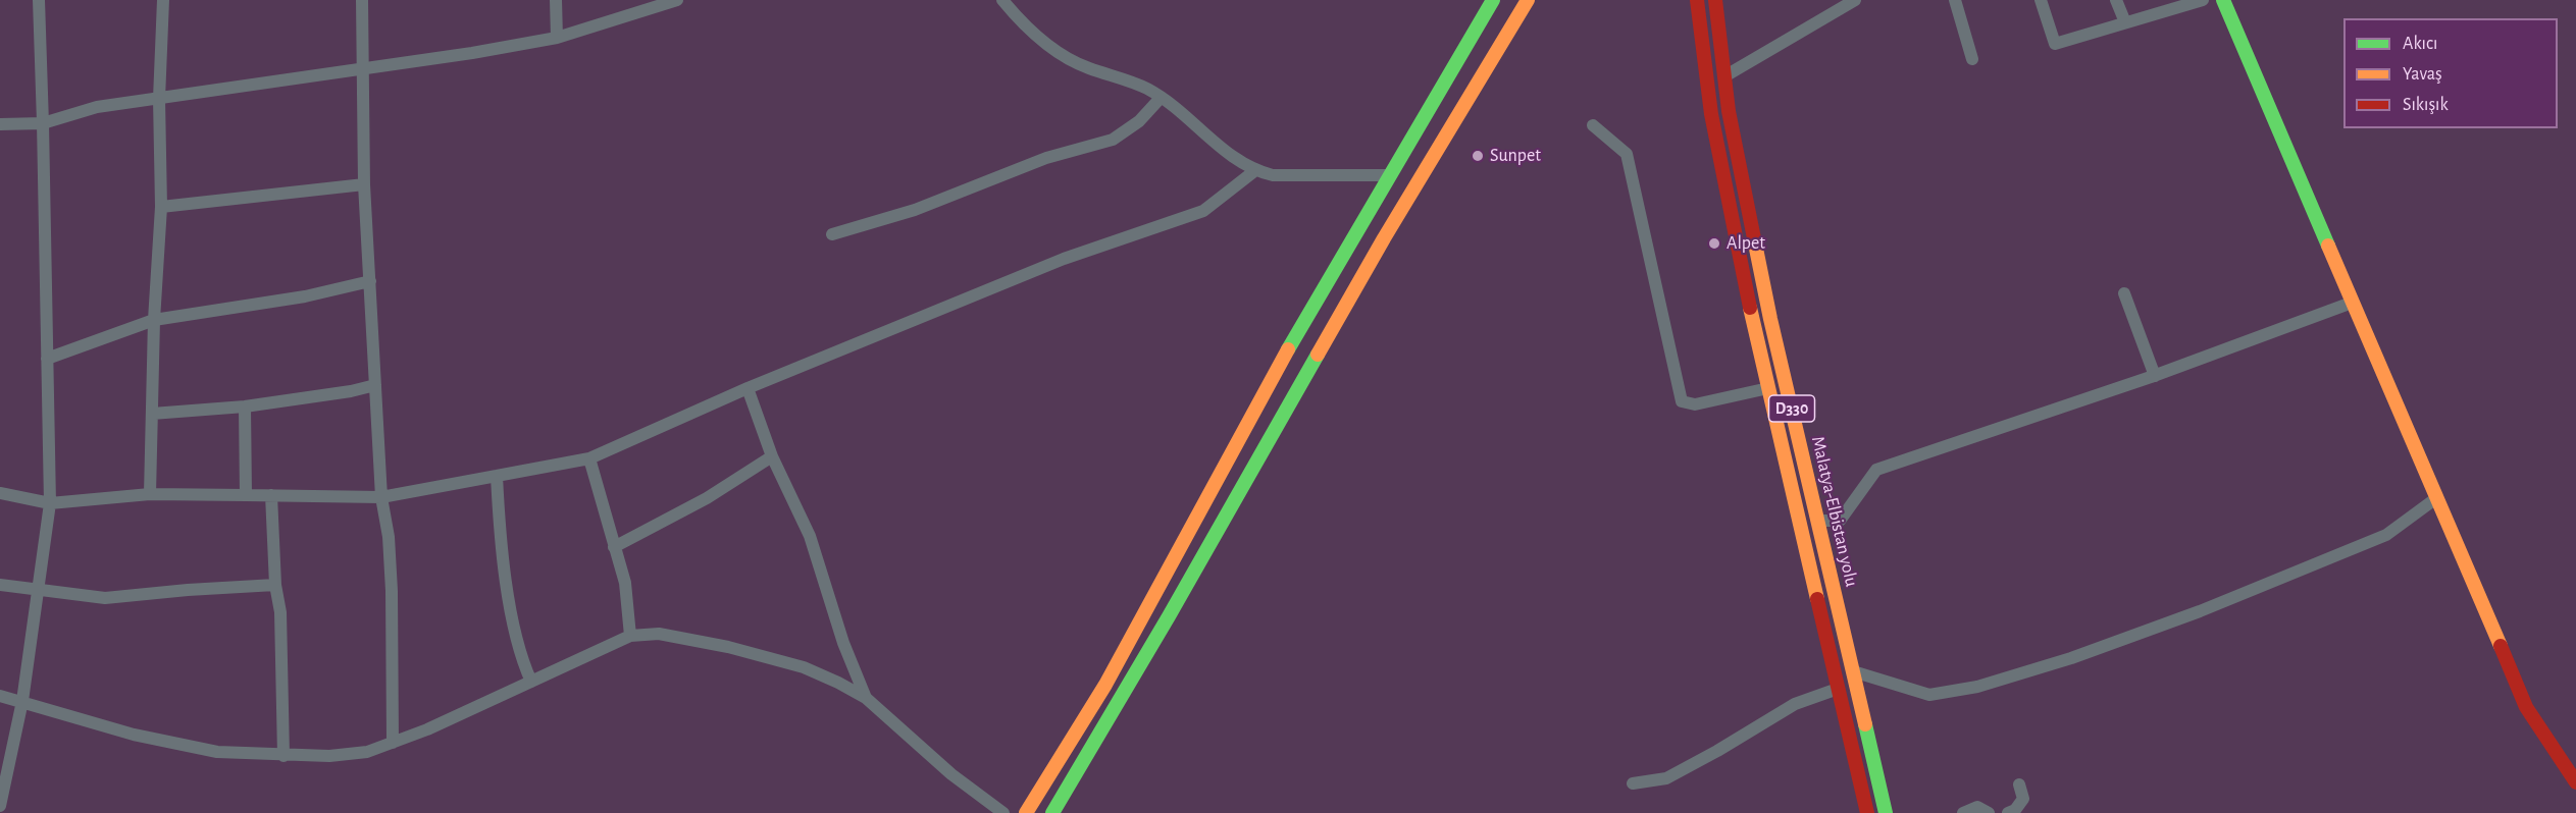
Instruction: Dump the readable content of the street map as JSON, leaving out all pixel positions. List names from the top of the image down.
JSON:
{
  "streets": {
    "main road": ["D330", "Malatya-Elbistan yolu"]
  },
  "places": ["Sunpet", "Alpet"],
  "legend": ["Akıcı", "Yavaş", "Sıkışık"]
}
